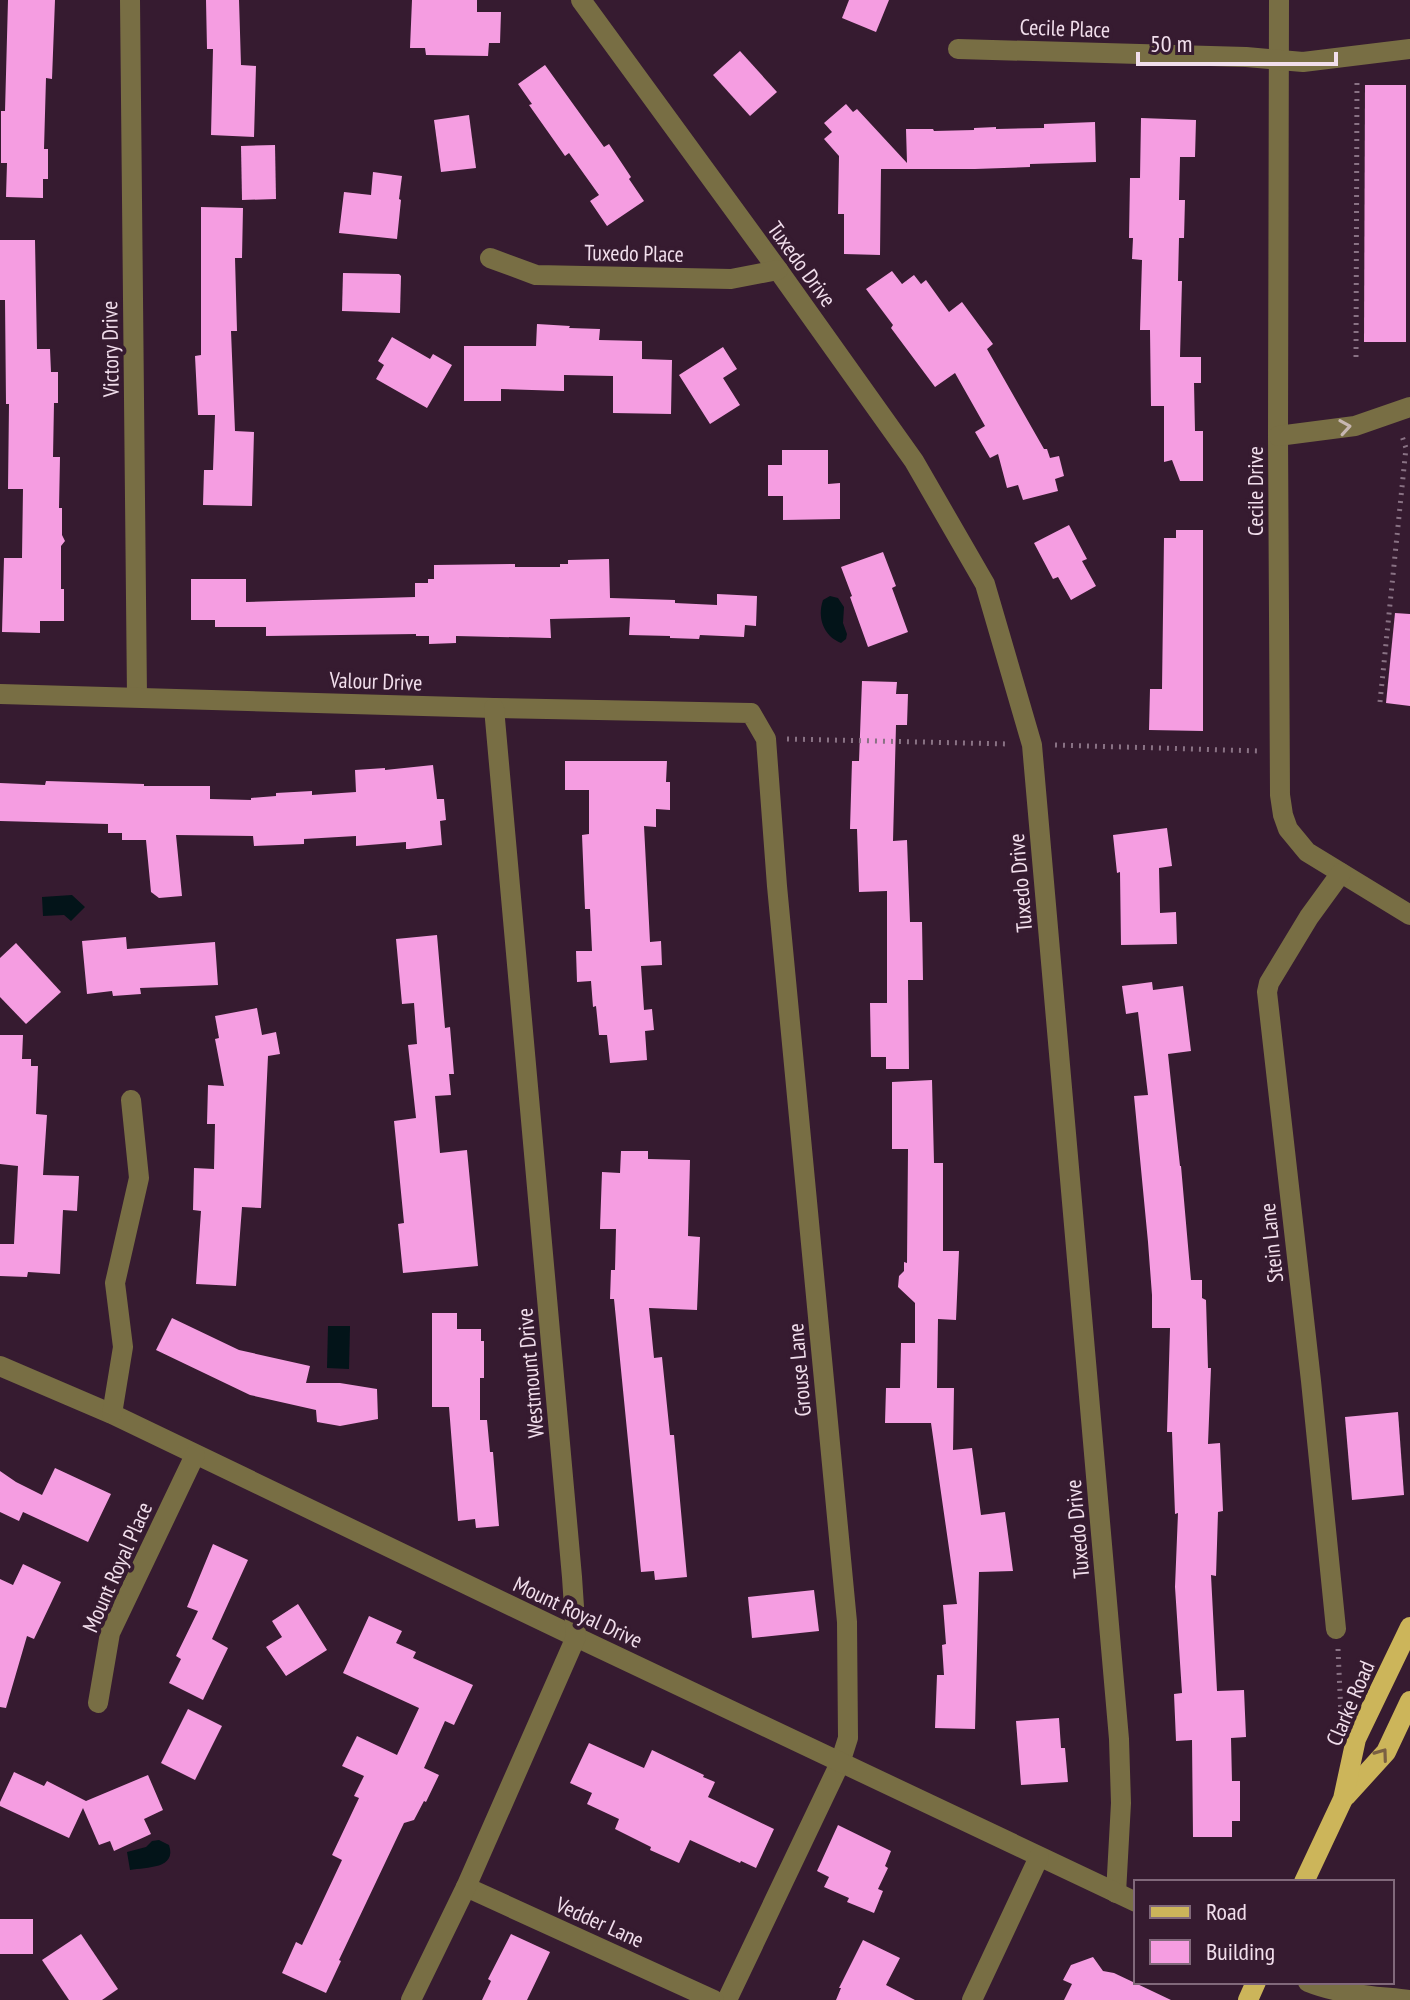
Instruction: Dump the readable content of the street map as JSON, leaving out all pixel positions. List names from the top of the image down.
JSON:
{
  "streets": {
    "main road": ["Clarke Road"],
    "street": [
      "Cecile Place",
      "Tuxedo Place",
      "Tuxedo Drive",
      "Victory Drive",
      "Cecile Drive",
      "Valour Drive",
      "Stein Lane",
      "Grouse Lane",
      "Westmount Drive",
      "Mount Royal Place",
      "Mount Royal Drive",
      "Vedder Lane"
    ]
  },
  "crossings": [
    ["Cecile Place", "Cecile Drive"],
    ["Tuxedo Place", "Tuxedo Drive"],
    ["Tuxedo Drive", "Mount Royal Drive"],
    ["Victory Drive", "Valour Drive"],
    ["Cecile Drive", "Stein Lane"],
    ["Valour Drive", "Grouse Lane"],
    ["Valour Drive", "Westmount Drive"],
    ["Grouse Lane", "Mount Royal Drive"],
    ["Westmount Drive", "Mount Royal Drive"],
    ["Westmount Drive", "Vedder Lane"],
    ["Mount Royal Place", "Mount Royal Drive"]
  ],
  "legend": ["Road", "Building"],
  "scale_bar": "50 m"
}
